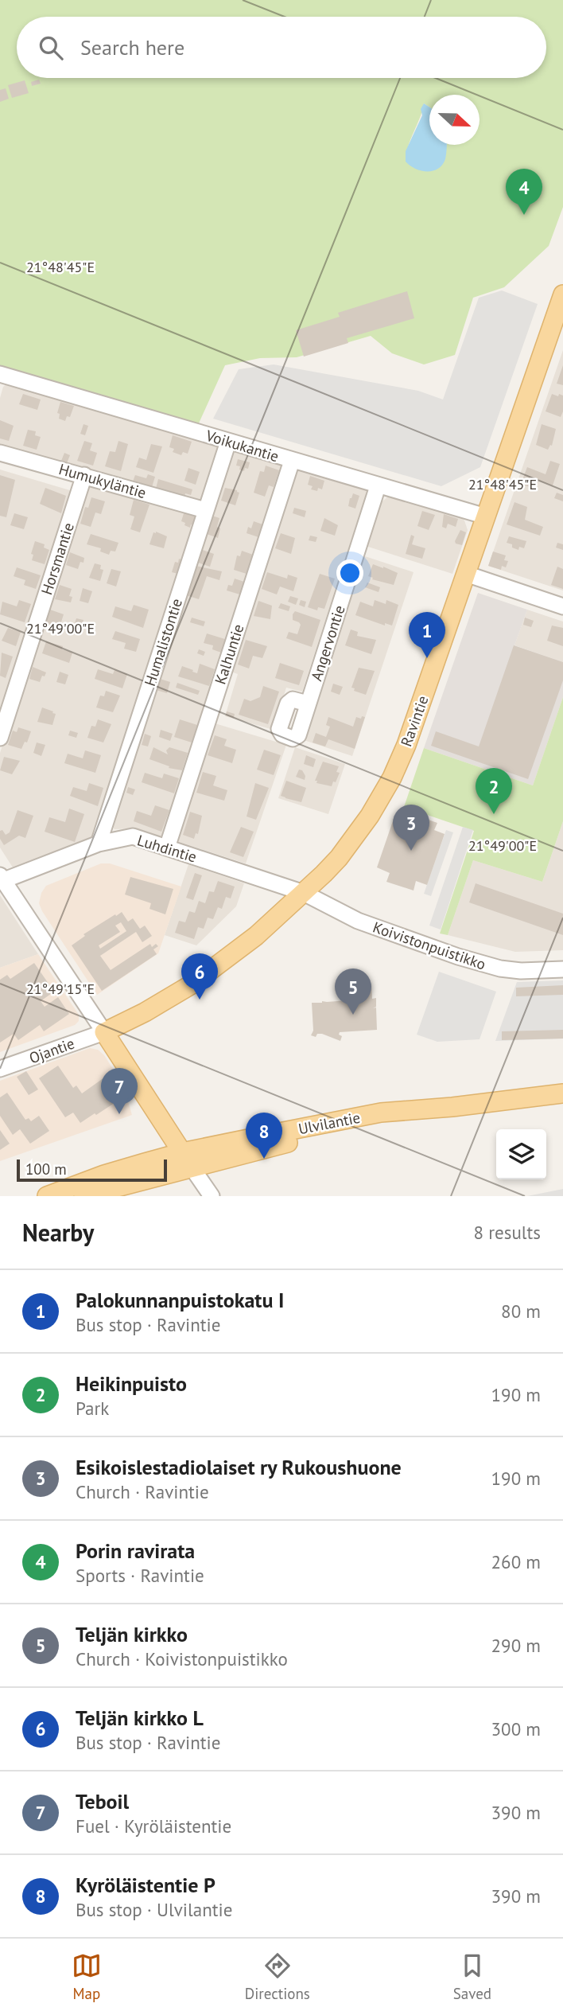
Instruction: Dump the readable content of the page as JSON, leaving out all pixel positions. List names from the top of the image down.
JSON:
{
  "streets": {
    "main road": ["Ravintie", "Ulvilantie"],
    "street": [
      "Voikukantie",
      "Humukyläntie",
      "Horsmantie",
      "Humalistontie",
      "Angervontie",
      "Kalhuntie",
      "Luhdintie",
      "Koivistonpuistikko",
      "Ojantie"
    ]
  },
  "crossings": [
    ["Voikukantie", "Humalistontie"],
    ["Voikukantie", "Angervontie"],
    ["Voikukantie", "Kalhuntie"],
    ["Voikukantie", "Ravintie"],
    ["Humukyläntie", "Horsmantie"],
    ["Humukyläntie", "Humalistontie"],
    ["Humalistontie", "Luhdintie"],
    ["Kalhuntie", "Luhdintie"],
    ["Ravintie", "Luhdintie"],
    ["Ravintie", "Koivistonpuistikko"],
    ["Ravintie", "Ojantie"],
    ["Luhdintie", "Koivistonpuistikko"]
  ],
  "scale_bar": "100 m",
  "north": "right",
  "page": {
    "search": "Search here",
    "pins": [
      "4",
      "1",
      "2",
      "3",
      "6",
      "5",
      "7",
      "8"
    ],
    "scale": "100 m",
    "heading": ["Nearby", "8 results"],
    "list": [
      {
        "mark": "1",
        "name": "Palokunnanpuistokatu I",
        "note": "Bus stop · Ravintie",
        "value": "80 m"
      },
      {
        "mark": "2",
        "name": "Heikinpuisto",
        "note": "Park",
        "value": "190 m"
      },
      {
        "mark": "3",
        "name": "Esikoislestadiolaiset ry Rukoushuone",
        "note": "Church · Ravintie",
        "value": "190 m"
      },
      {
        "mark": "4",
        "name": "Porin ravirata",
        "note": "Sports · Ravintie",
        "value": "260 m"
      },
      {
        "mark": "5",
        "name": "Teljän kirkko",
        "note": "Church · Koivistonpuistikko",
        "value": "290 m"
      },
      {
        "mark": "6",
        "name": "Teljän kirkko L",
        "note": "Bus stop · Ravintie",
        "value": "300 m"
      },
      {
        "mark": "7",
        "name": "Teboil",
        "note": "Fuel · Kyröläistentie",
        "value": "390 m"
      },
      {
        "mark": "8",
        "name": "Kyröläistentie P",
        "note": "Bus stop · Ulvilantie",
        "value": "390 m"
      }
    ],
    "nav": ["Map", "Directions", "Saved"]
  },
  "coordinates": ["21°48'45\"E", "21°49'00\"E", "21°49'15\"E"]
}
